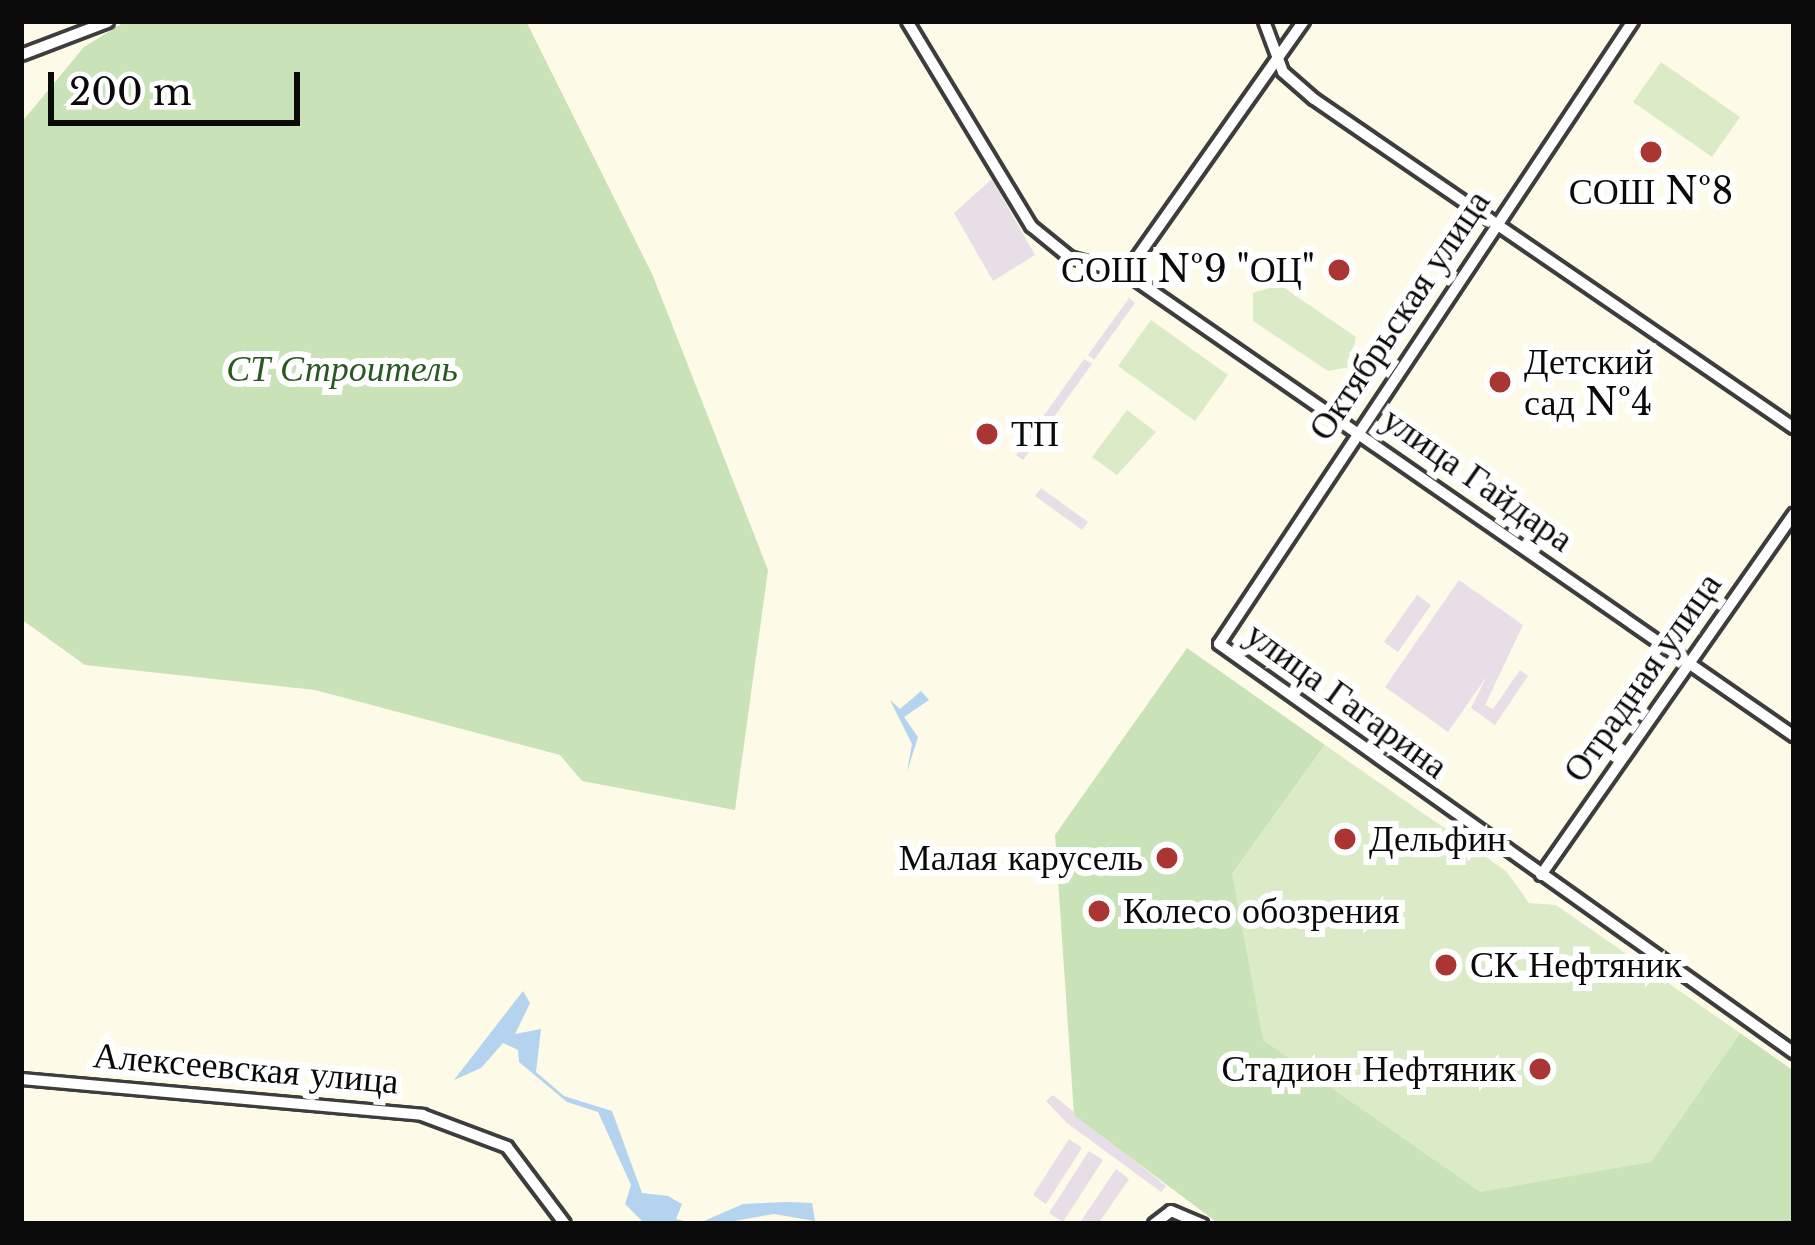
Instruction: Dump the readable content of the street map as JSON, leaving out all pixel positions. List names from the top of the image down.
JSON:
{
  "streets": {
    "street": [
      "Октябрьская улица",
      "улица Гайдара",
      "Отрадная улица",
      "улица Гагарина",
      "Алексеевская улица"
    ]
  },
  "crossings": [
    ["Октябрьская улица", "улица Гайдара"],
    ["Октябрьская улица", "улица Гагарина"],
    ["улица Гайдара", "Отрадная улица"],
    ["Отрадная улица", "улица Гагарина"]
  ],
  "parks": ["СТ Строитель"],
  "places": [
    "СОШ №8",
    "СОШ №9 \"ОЦ\"",
    "Детский сад №4",
    "ТП",
    "Дельфин",
    "Малая карусель",
    "Колесо обозрения",
    "СК Нефтяник",
    "Стадион Нефтяник"
  ],
  "scale_bar": "200 m"
}
